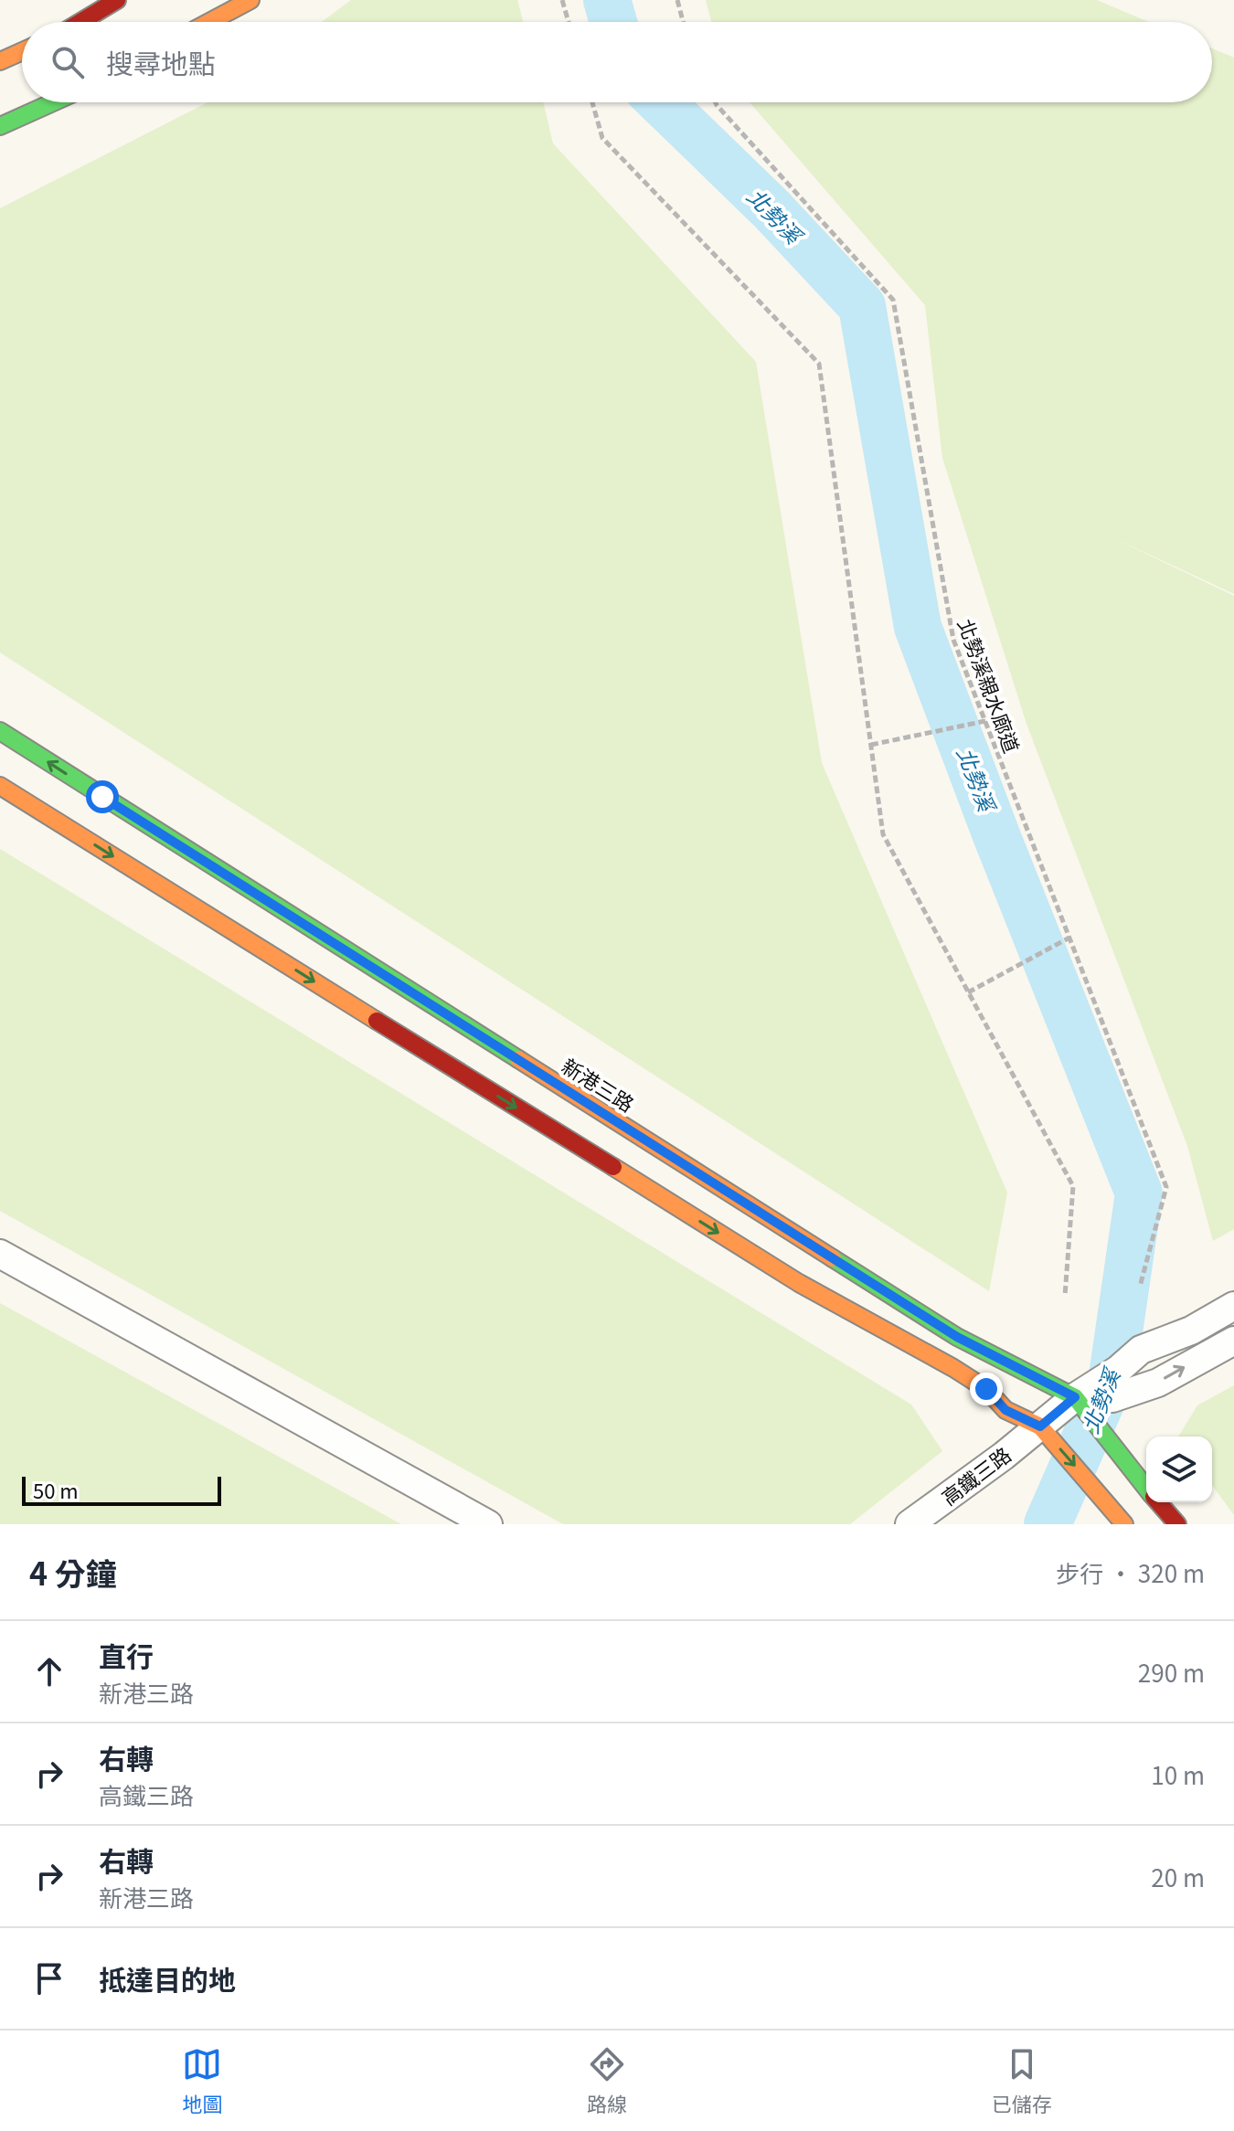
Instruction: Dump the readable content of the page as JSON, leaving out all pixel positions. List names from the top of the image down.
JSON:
{
  "streets": {
    "street": ["新港三路", "高鐵三路"],
    "path": ["北勢溪親水廊道"]
  },
  "crossings": [
    ["新港三路", "高鐵三路"]
  ],
  "water": ["北勢溪"],
  "scale_bar": "50 m",
  "page": {
    "search": "搜尋地點",
    "scale": "50 m",
    "heading": ["4 分鐘", "步行 · 320 m"],
    "list": [
      ["直行", "新港三路", "290 m"],
      ["右轉", "高鐵三路", "10 m"],
      ["右轉", "新港三路", "20 m"],
      "抵達目的地"
    ],
    "nav": ["地圖", "路線", "已儲存"]
  }
}
